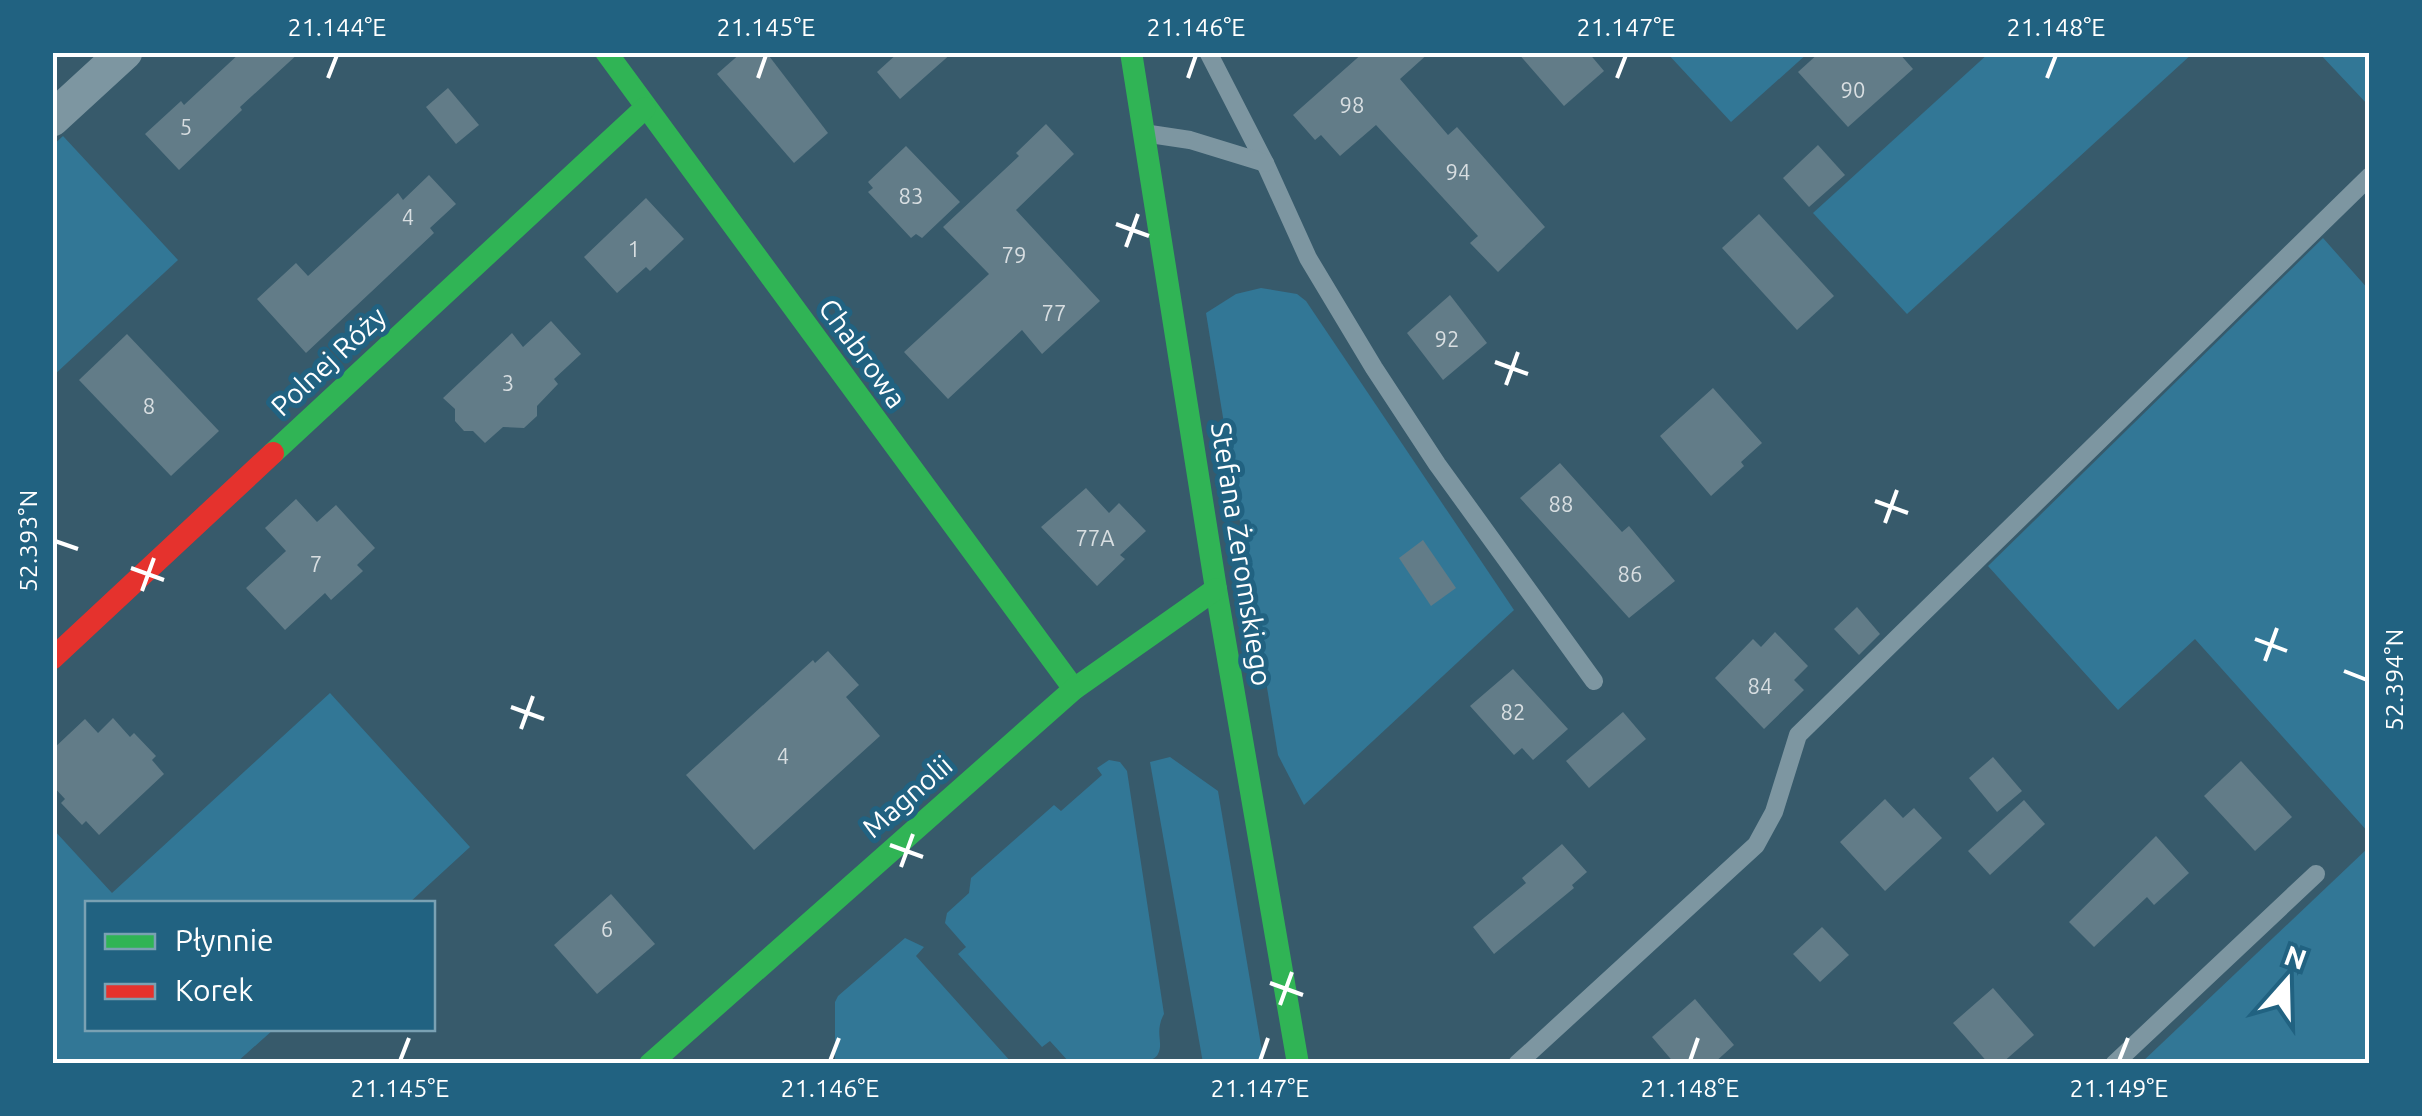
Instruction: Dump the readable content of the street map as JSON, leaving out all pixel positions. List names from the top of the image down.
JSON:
{
  "streets": {
    "street": [
      "Chabrowa",
      "Polnej Róży",
      "Stefana Żeromskiego",
      "Magnolii"
    ]
  },
  "crossings": [
    ["Chabrowa", "Polnej Róży"],
    ["Chabrowa", "Magnolii"],
    ["Stefana Żeromskiego", "Magnolii"]
  ],
  "house_numbers": [
    "90",
    "98",
    "5",
    "94",
    "83",
    "4",
    "1",
    "79",
    "77",
    "92",
    "3",
    "8",
    "88",
    "77A",
    "7",
    "86",
    "84",
    "82",
    "4",
    "6"
  ],
  "legend": ["Płynnie", "Korek"],
  "north": "top",
  "coordinates": [
    "21.144°E",
    "21.145°E",
    "21.146°E",
    "21.147°E",
    "21.148°E",
    "52.393°N",
    "52.394°N",
    "21.149°E"
  ]
}
